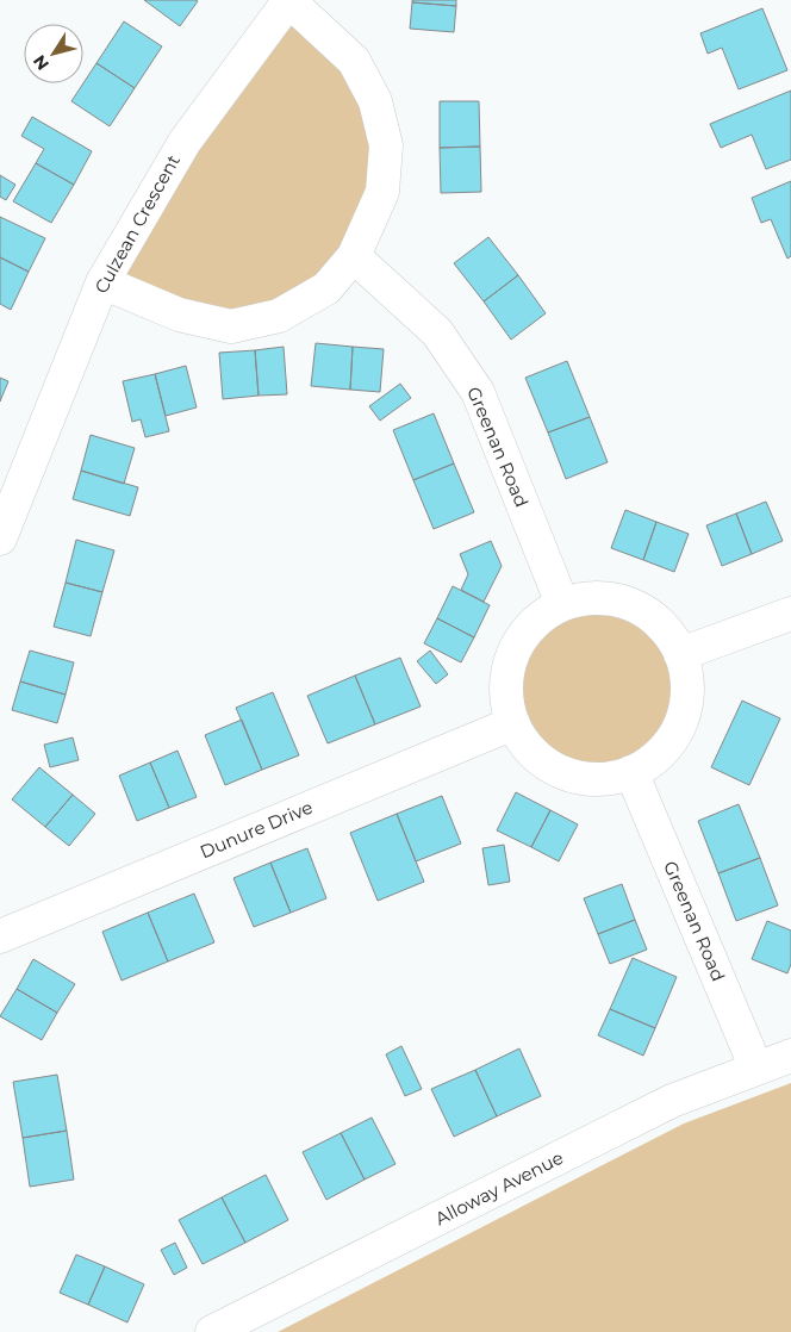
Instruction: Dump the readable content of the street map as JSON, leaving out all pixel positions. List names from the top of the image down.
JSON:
{
  "streets": {
    "street": [
      "Culzean Crescent",
      "Greenan Road",
      "Dunure Drive",
      "Alloway Avenue"
    ]
  },
  "crossings": [
    ["Greenan Road", "Dunure Drive"],
    ["Greenan Road", "Alloway Avenue"]
  ],
  "north": "bottom left"
}
